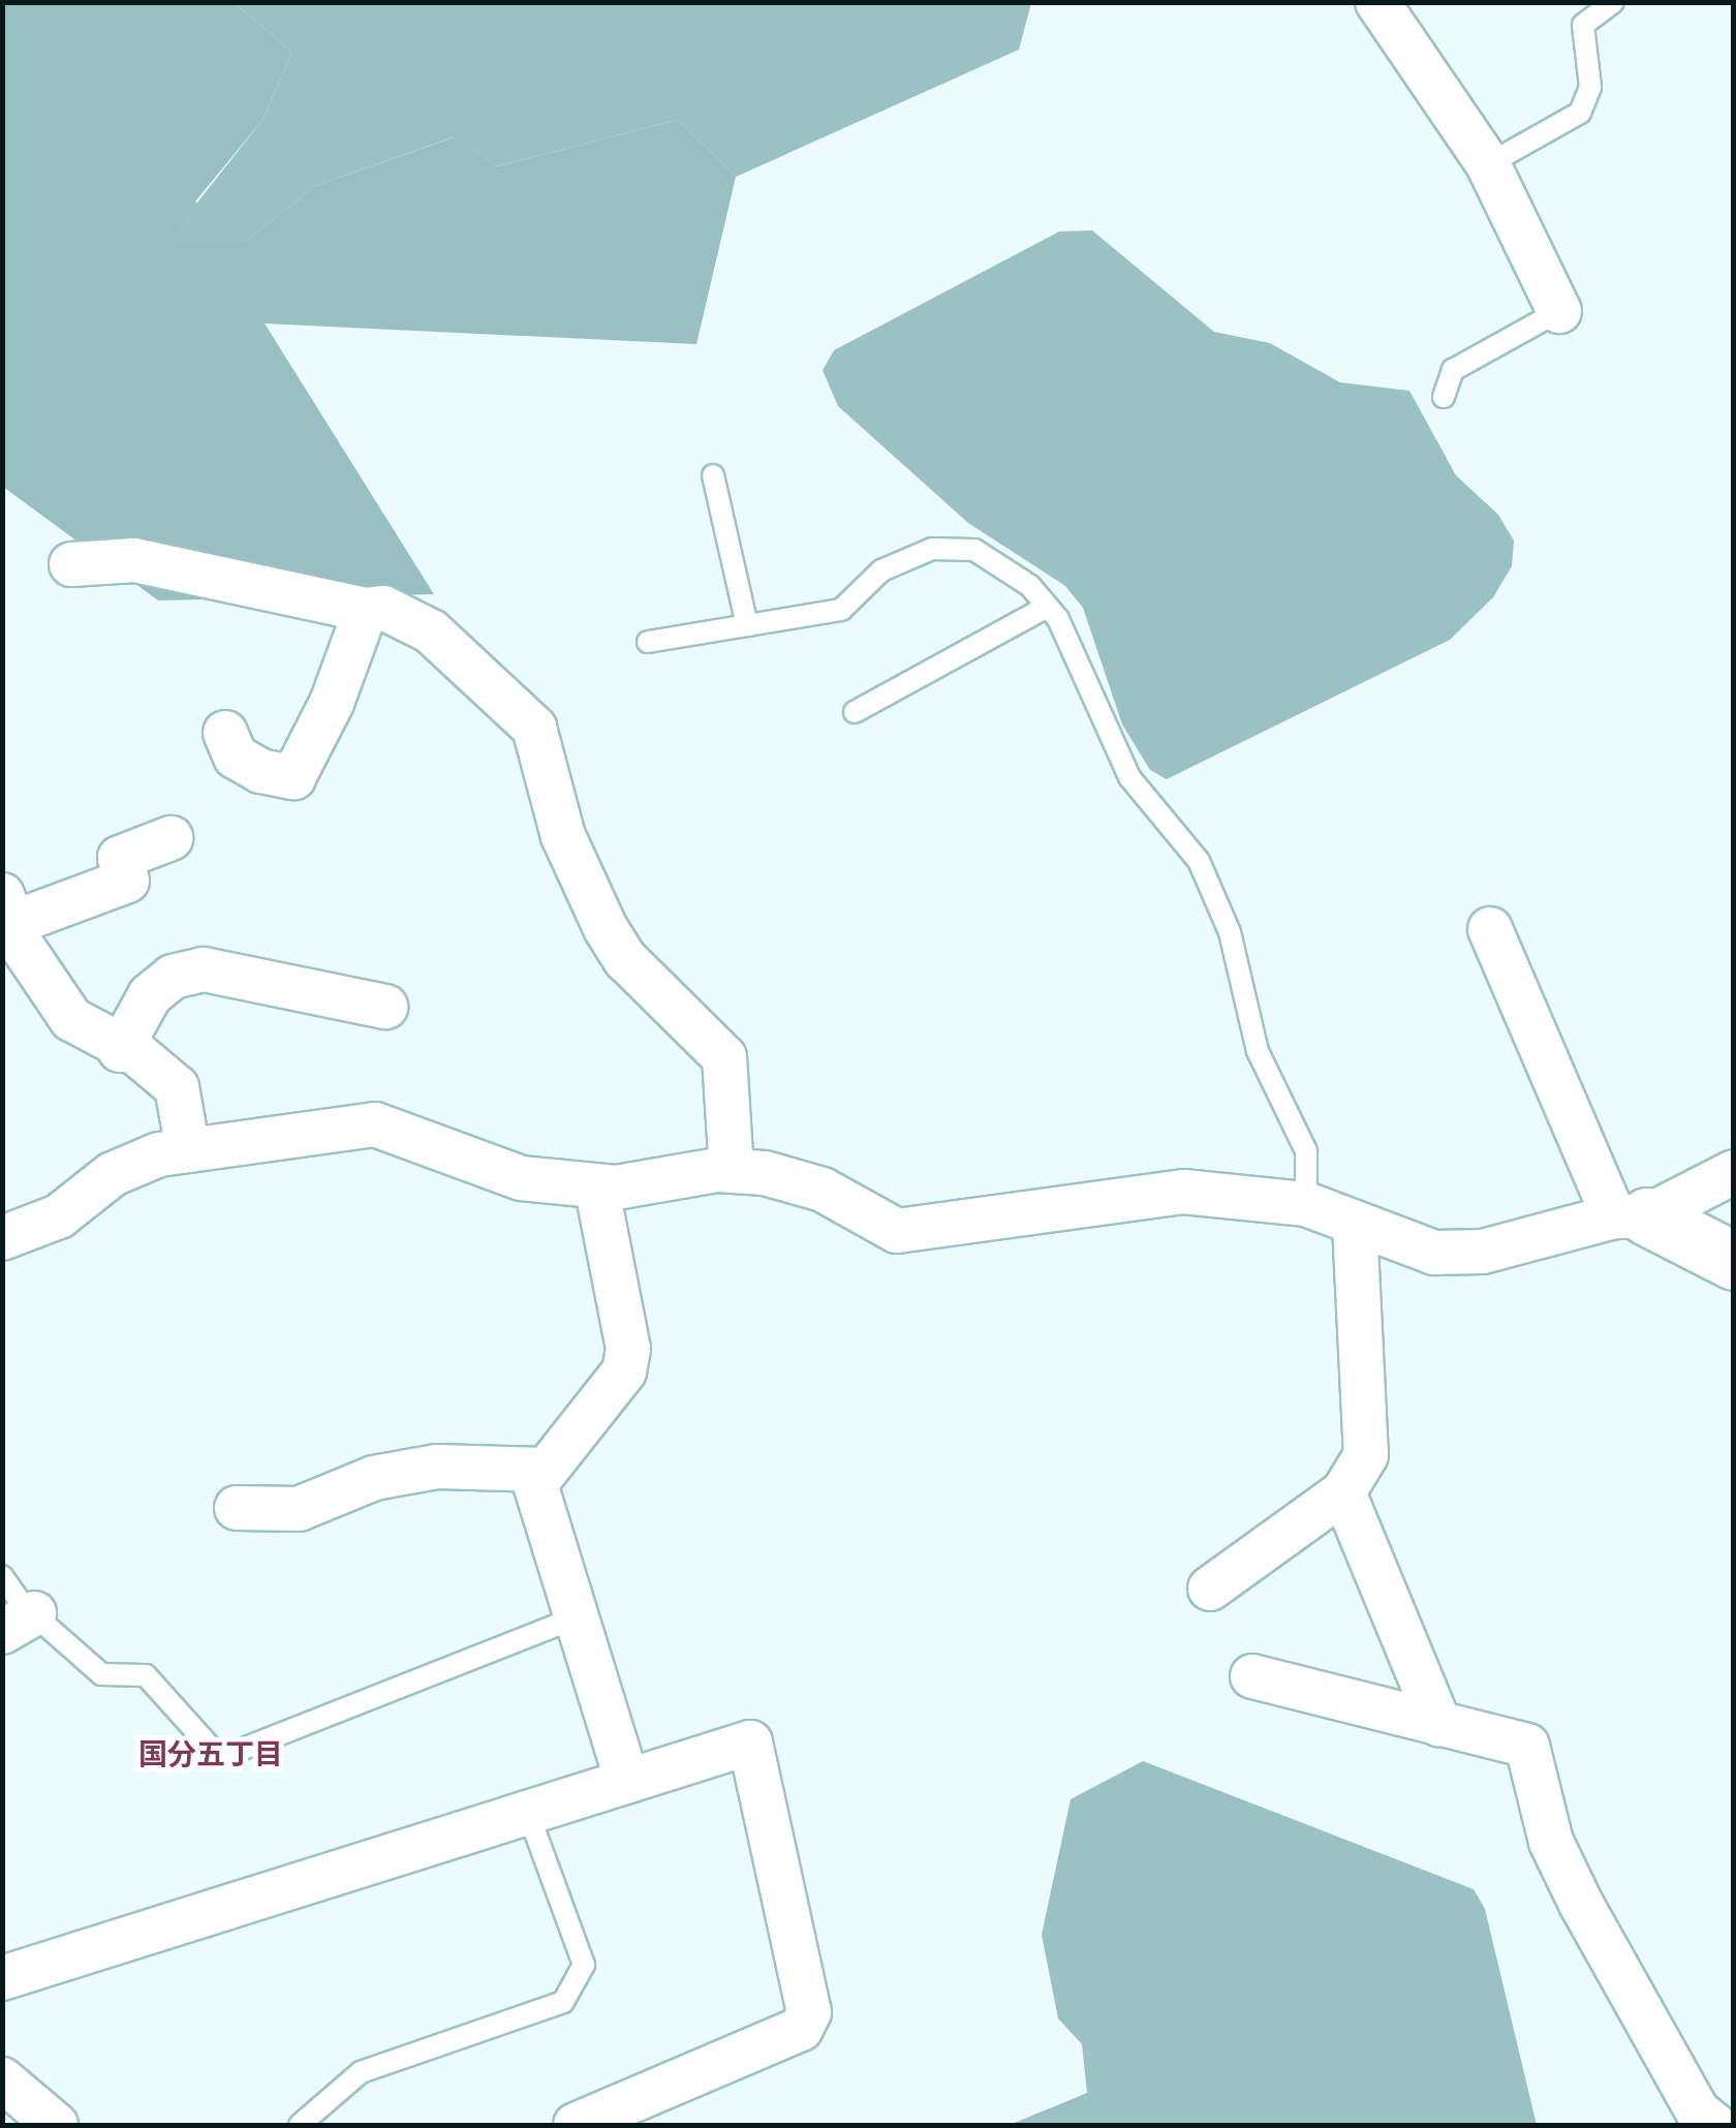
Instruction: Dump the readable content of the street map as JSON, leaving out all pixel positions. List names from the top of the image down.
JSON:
{
  "districts": ["国分五丁目"]
}
